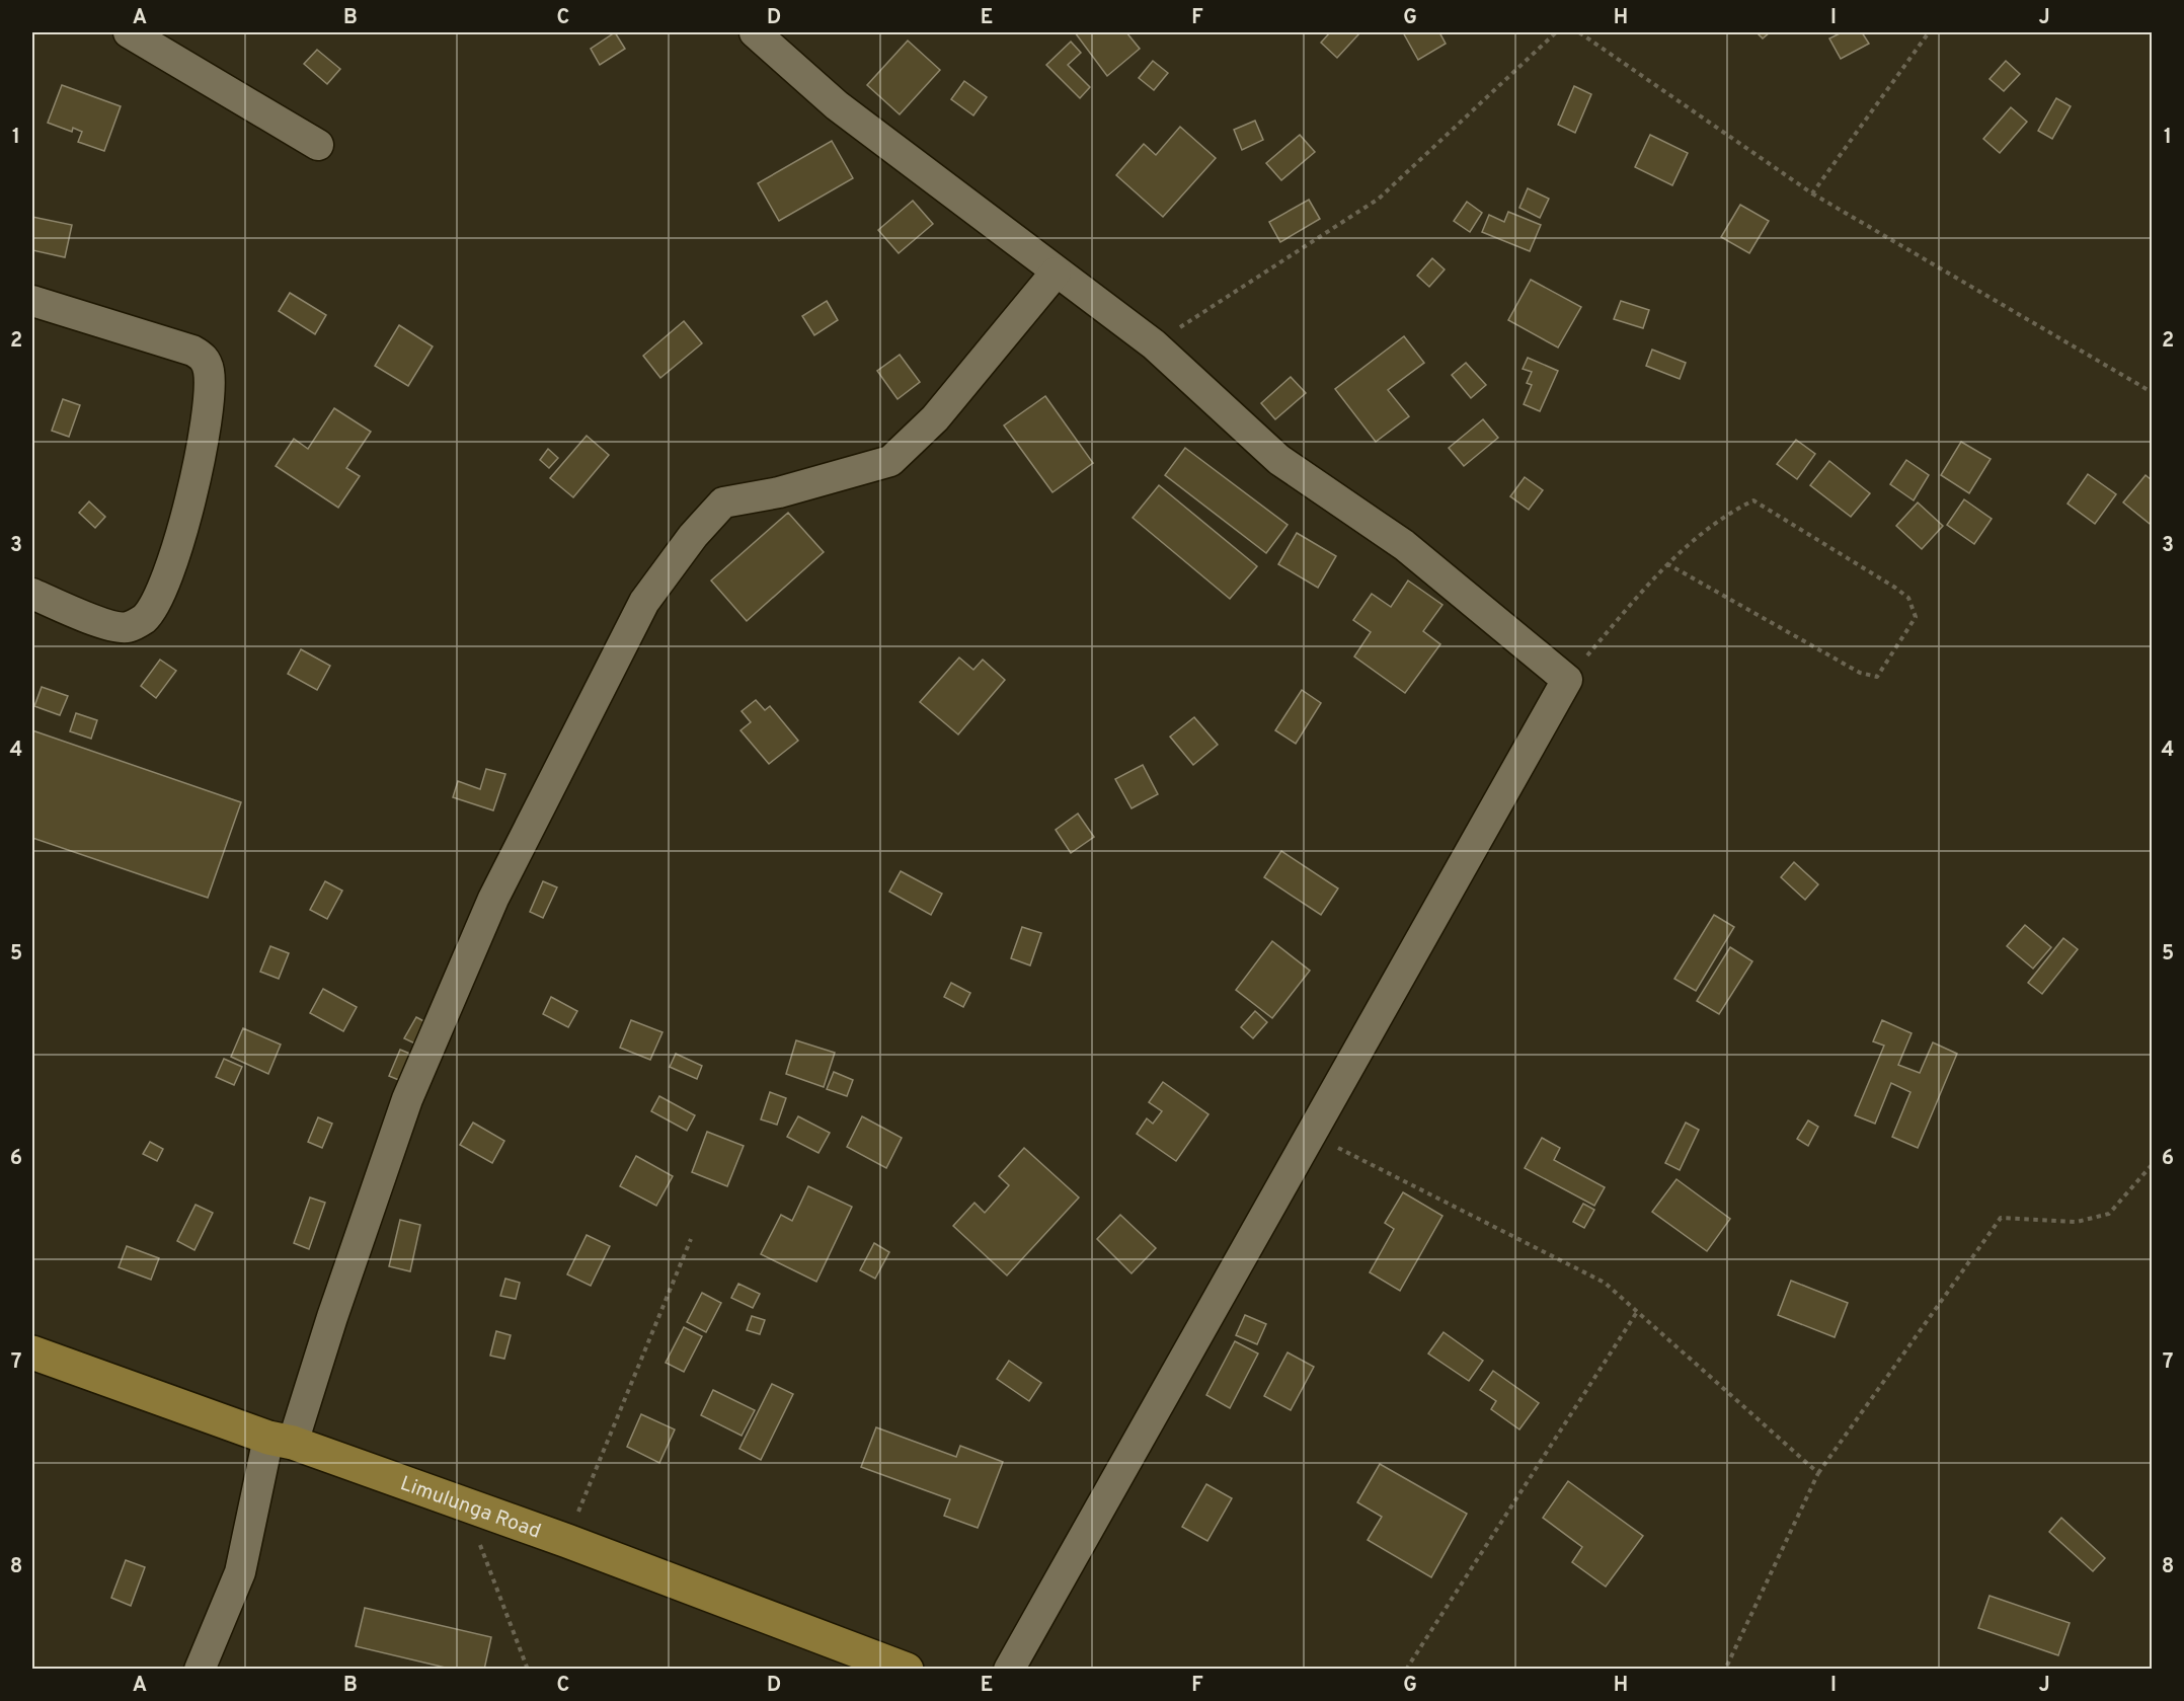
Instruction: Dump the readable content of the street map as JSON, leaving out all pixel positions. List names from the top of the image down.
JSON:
{
  "streets": {
    "main road": ["Limulunga Road"]
  },
  "grid": {
    "columns": [
      "A",
      "B",
      "C",
      "D",
      "E",
      "F",
      "G",
      "H",
      "I",
      "J"
    ],
    "rows": [
      "1",
      "2",
      "3",
      "4",
      "5",
      "6",
      "7",
      "8"
    ]
  }
}
